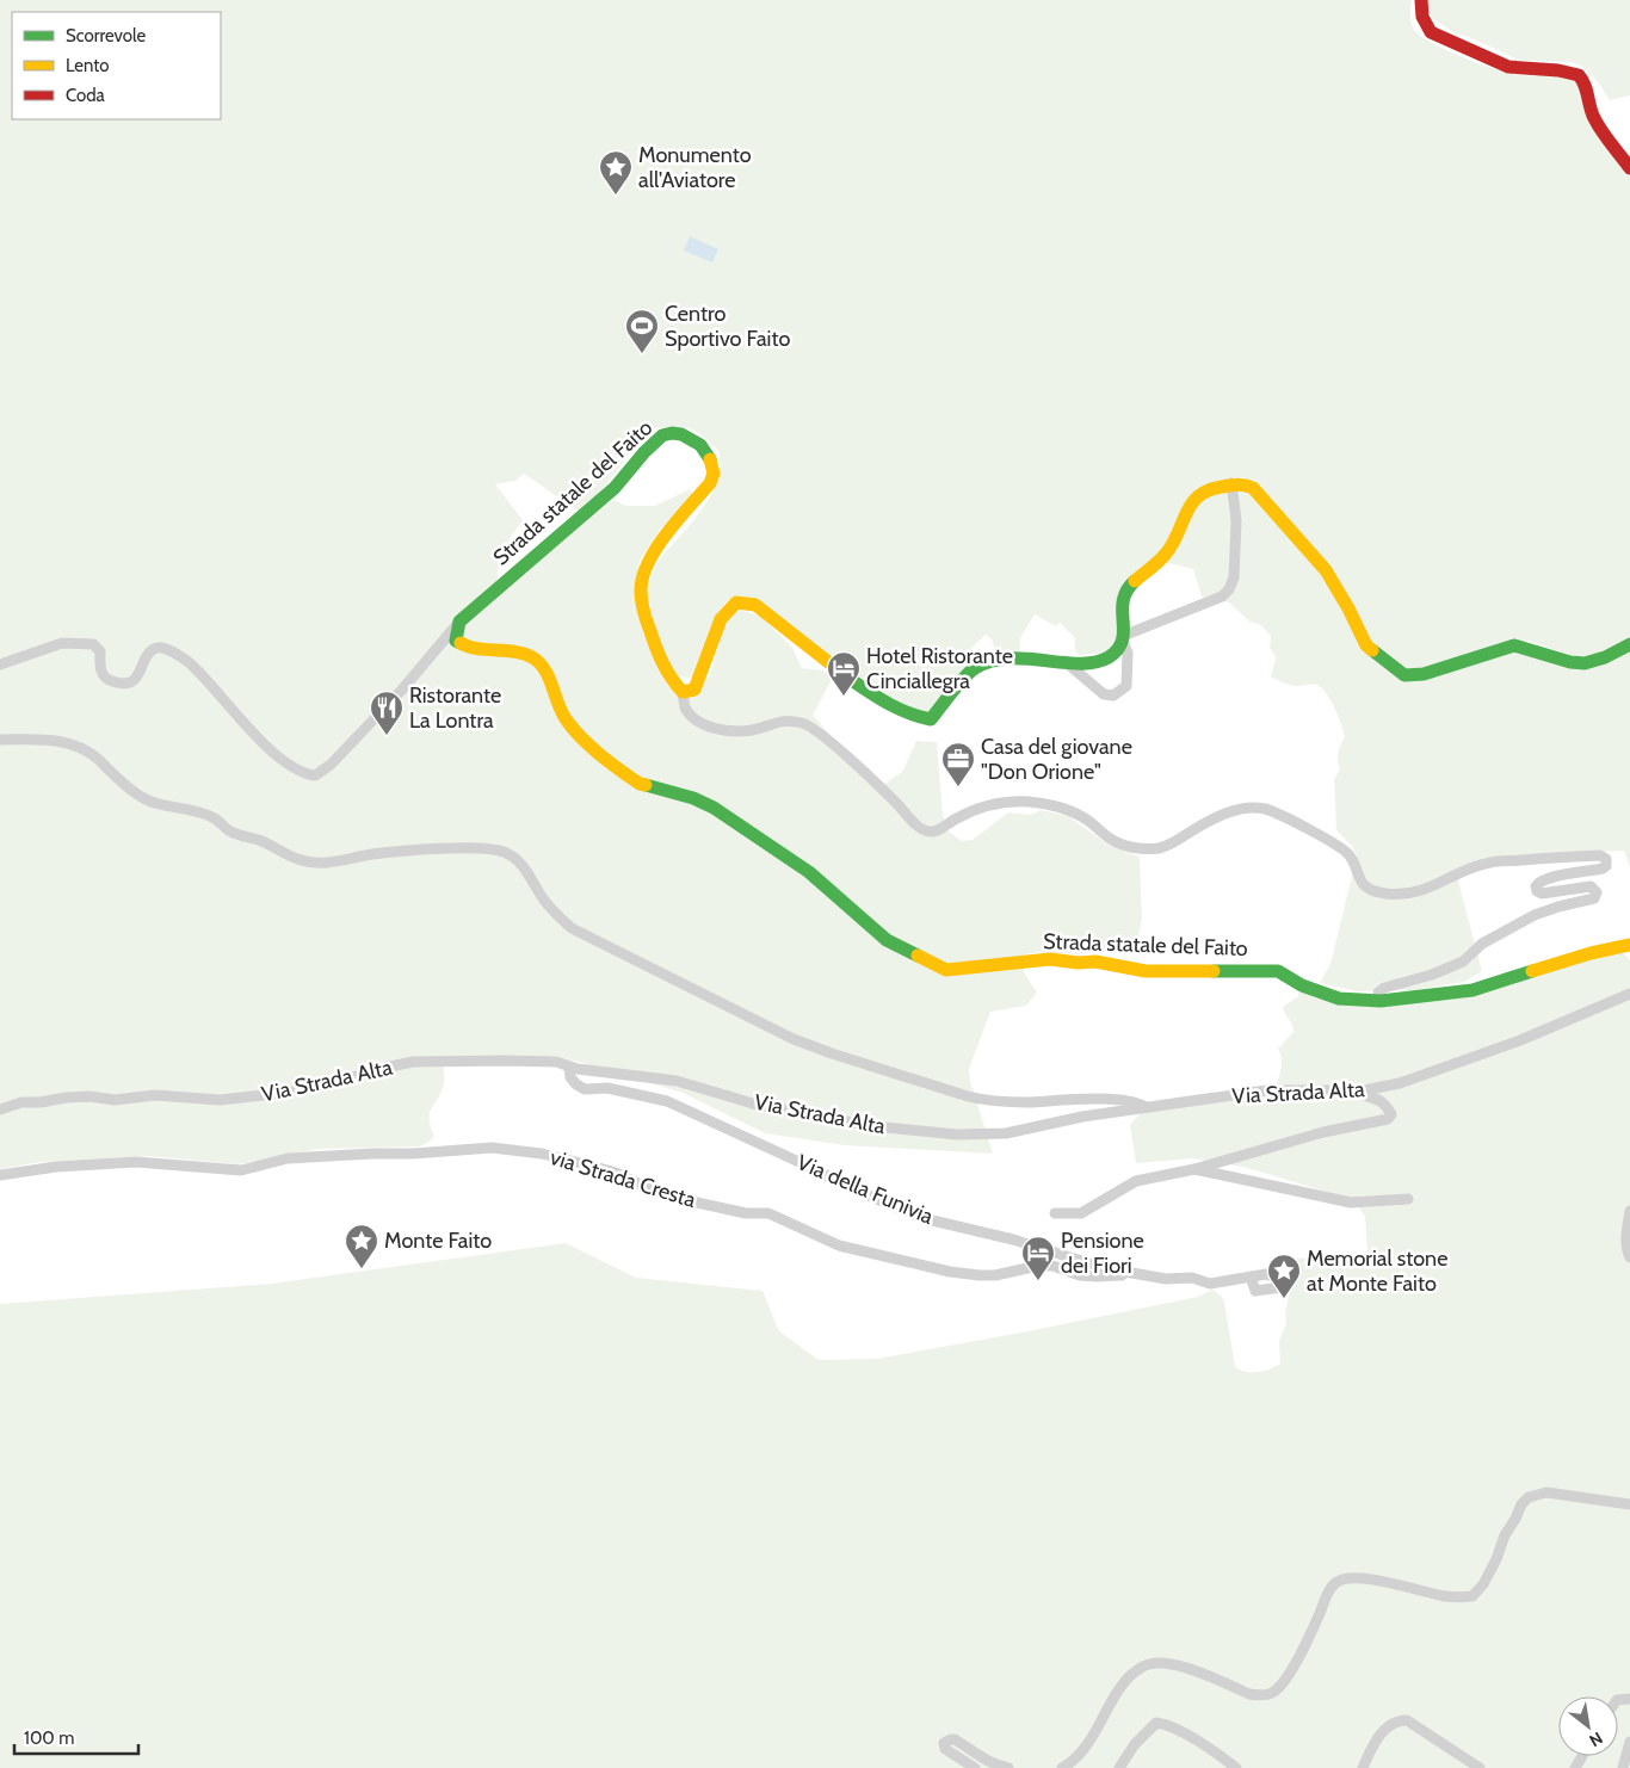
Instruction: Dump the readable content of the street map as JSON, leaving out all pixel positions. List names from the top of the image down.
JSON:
{
  "streets": {
    "street": [
      "Strada statale del Faito",
      "Via Strada Alta",
      "via Strada Cresta",
      "Via della Funivia"
    ]
  },
  "crossings": [
    ["Via Strada Alta", "Via della Funivia"],
    ["via Strada Cresta", "Via della Funivia"]
  ],
  "places": {
    "place": ["Monumento all'Aviatore", "Monte Faito", "Memorial stone at Monte Faito"],
    "sports": ["Centro Sportivo Faito"],
    "hotel": ["Hotel Ristorante Cinciallegra", "Pensione dei Fiori"],
    "restaurant": ["Ristorante La Lontra"],
    "office": ["Casa del giovane \"Don Orione\""]
  },
  "legend": ["Scorrevole", "Lento", "Coda"],
  "scale_bar": "100 m",
  "north": "bottom right"
}
